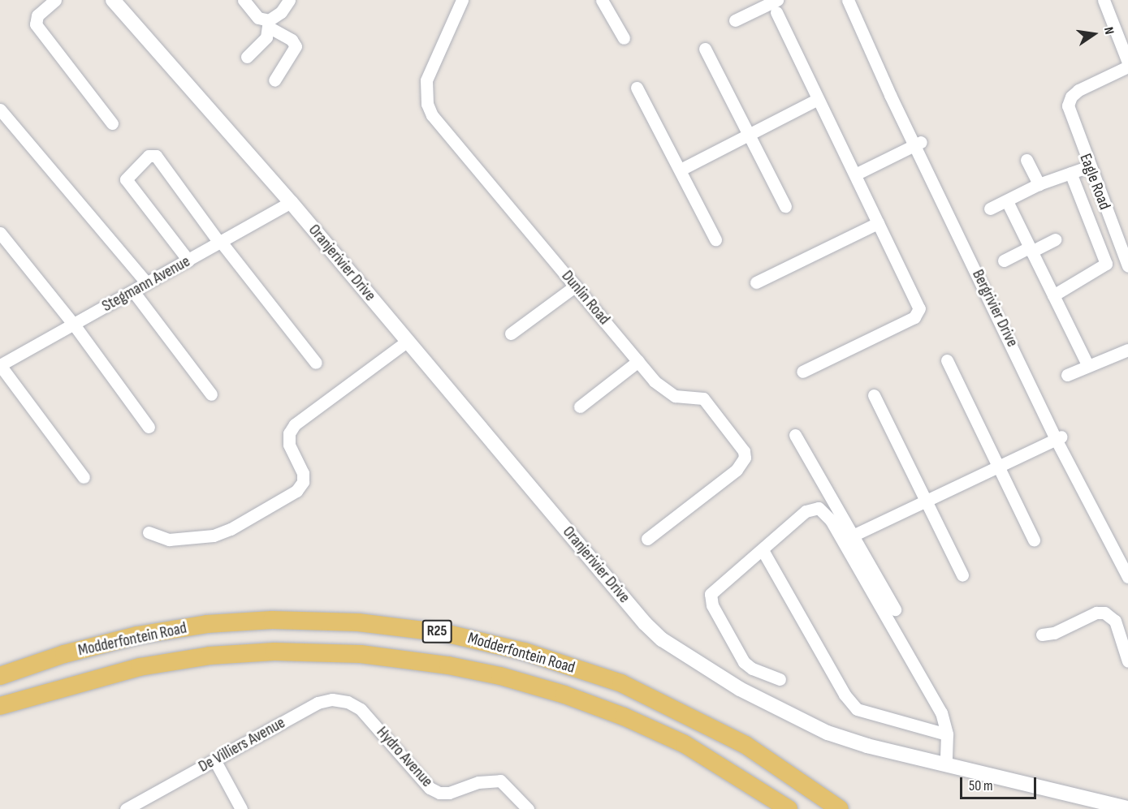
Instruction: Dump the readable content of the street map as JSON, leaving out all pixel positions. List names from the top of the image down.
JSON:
{
  "streets": {
    "main road": ["R25", "Modderfontein Road"],
    "street": [
      "Eagle Road",
      "Oranjerivier Drive",
      "Stegmann Avenue",
      "Dunlin Road",
      "Bergrivier Drive",
      "De Villiers Avenue",
      "Hydro Avenue"
    ]
  },
  "crossings": [
    ["Oranjerivier Drive", "Stegmann Avenue"],
    ["De Villiers Avenue", "Hydro Avenue"]
  ],
  "scale_bar": "50 m",
  "north": "right"
}
